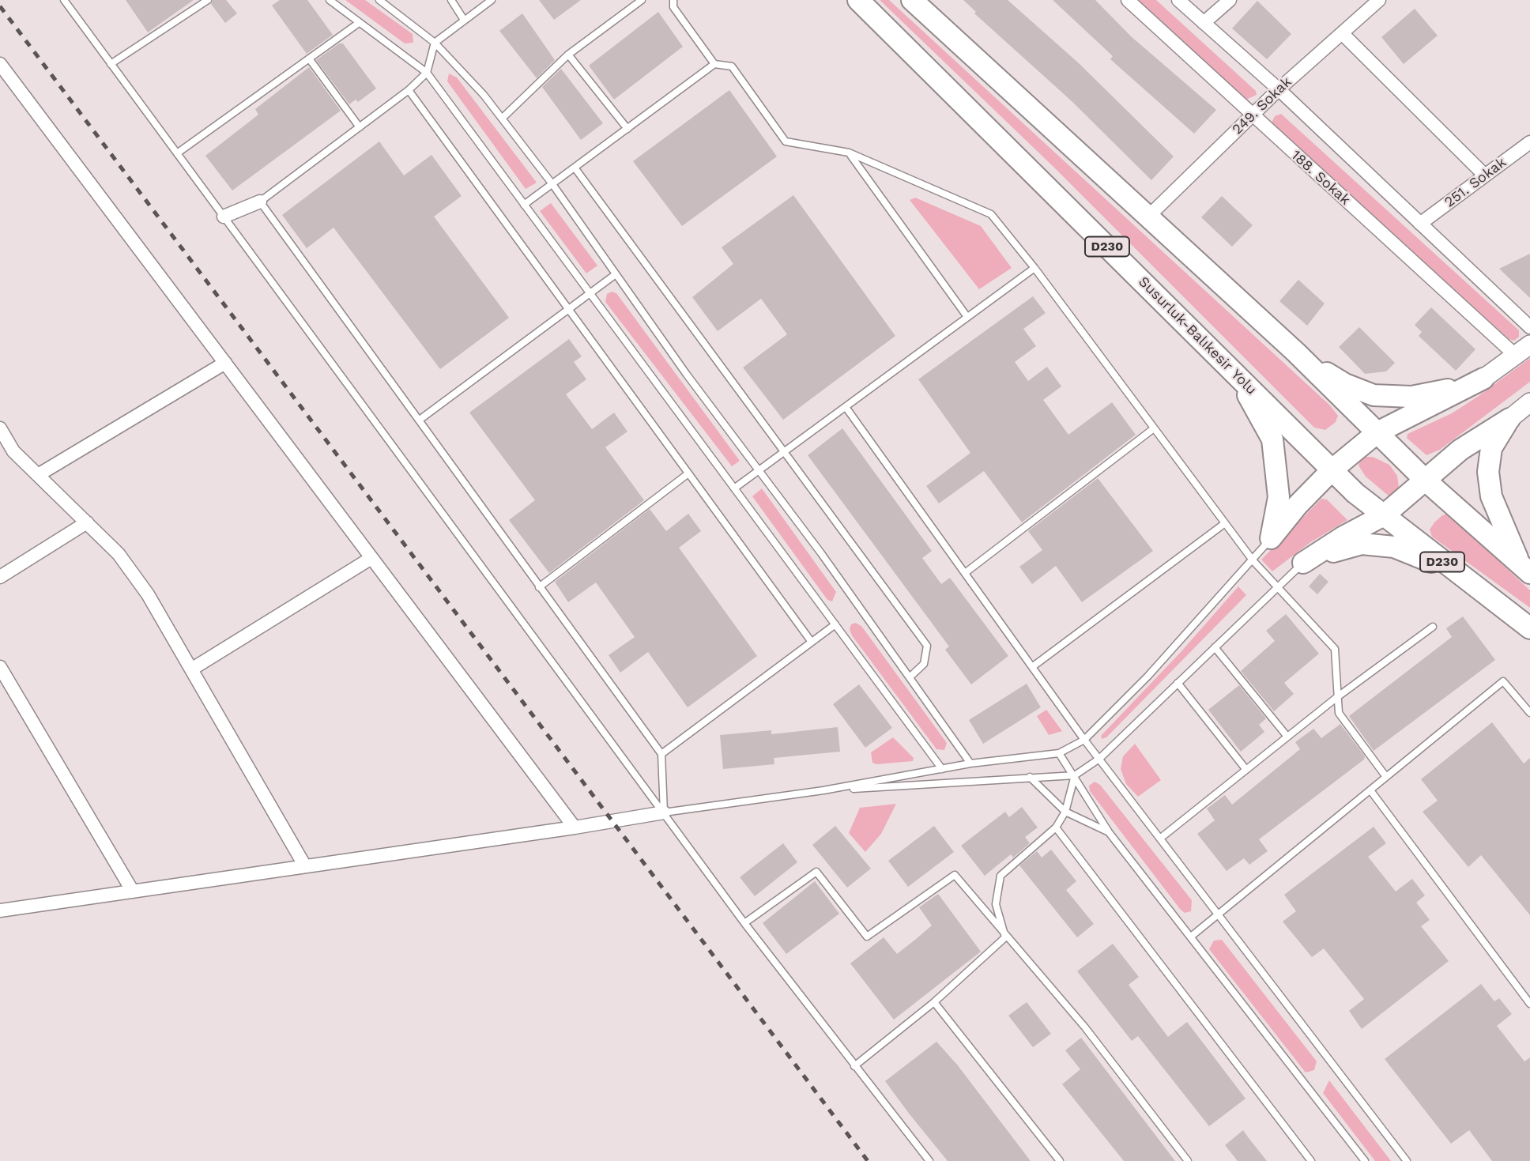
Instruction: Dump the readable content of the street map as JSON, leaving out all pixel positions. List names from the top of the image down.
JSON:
{
  "streets": {
    "highway": ["D230", "Susurluk-Balıkesir Yolu"],
    "street": ["249. Sokak", "188. Sokak", "251. Sokak"]
  },
  "crossings": [
    ["249. Sokak", "188. Sokak"]
  ]
}
